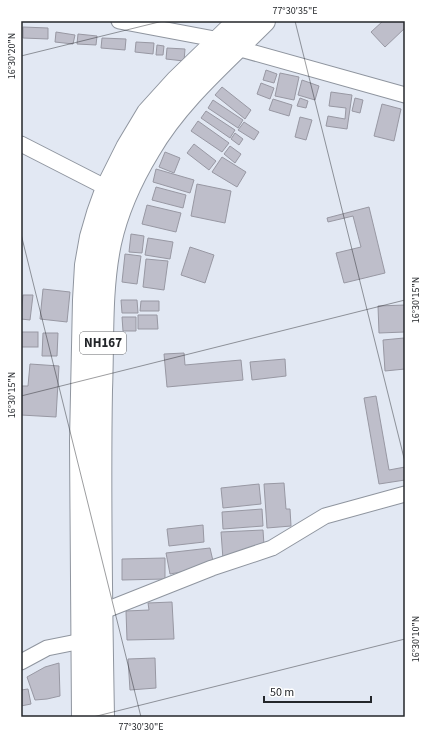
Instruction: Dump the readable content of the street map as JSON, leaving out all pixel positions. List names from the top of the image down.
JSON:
{
  "streets": {
    "highway": ["NH167"]
  },
  "scale_bar": "50 m",
  "coordinates": [
    "77°30'35\"E",
    "16°30'20\"N",
    "16°30'15\"N",
    "16°30'10\"N",
    "77°30'30\"E"
  ]
}
